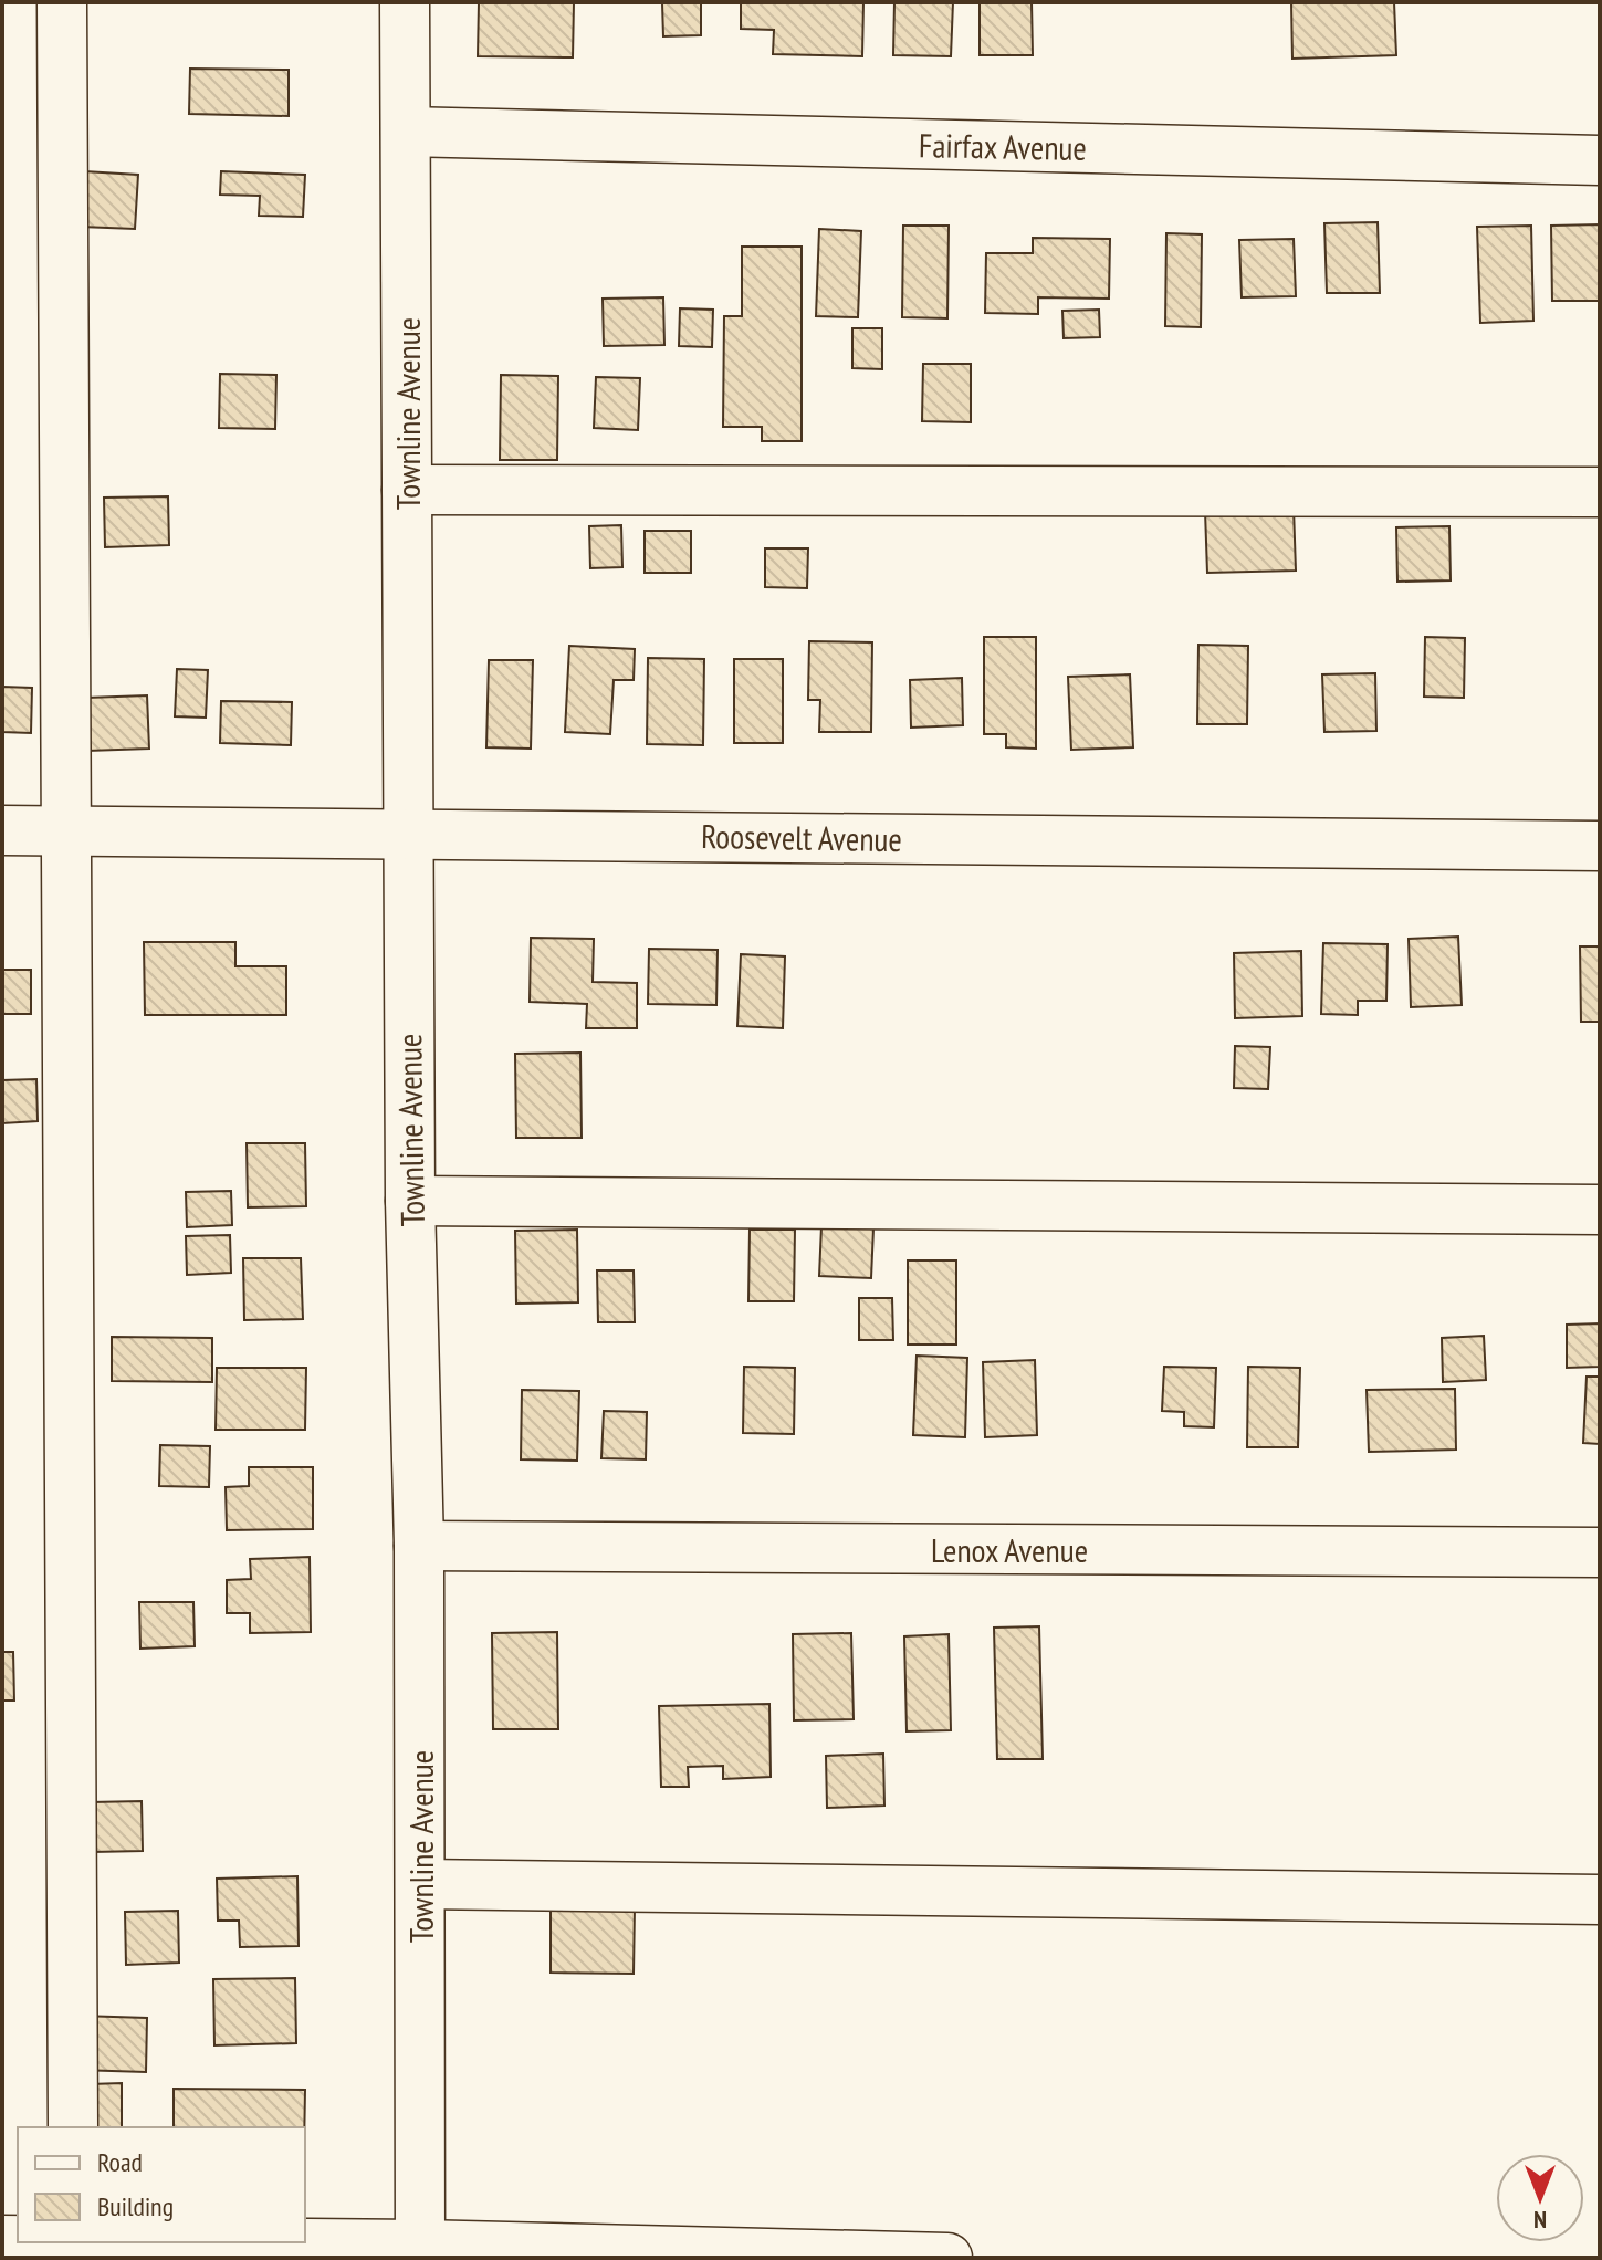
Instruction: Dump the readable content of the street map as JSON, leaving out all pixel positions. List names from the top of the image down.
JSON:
{
  "streets": {
    "street": [
      "Fairfax Avenue",
      "Townline Avenue",
      "Roosevelt Avenue",
      "Lenox Avenue"
    ]
  },
  "crossings": [
    ["Fairfax Avenue", "Townline Avenue"],
    ["Townline Avenue", "Roosevelt Avenue"],
    ["Townline Avenue", "Lenox Avenue"]
  ],
  "legend": ["Road", "Building"],
  "north": "bottom"
}
